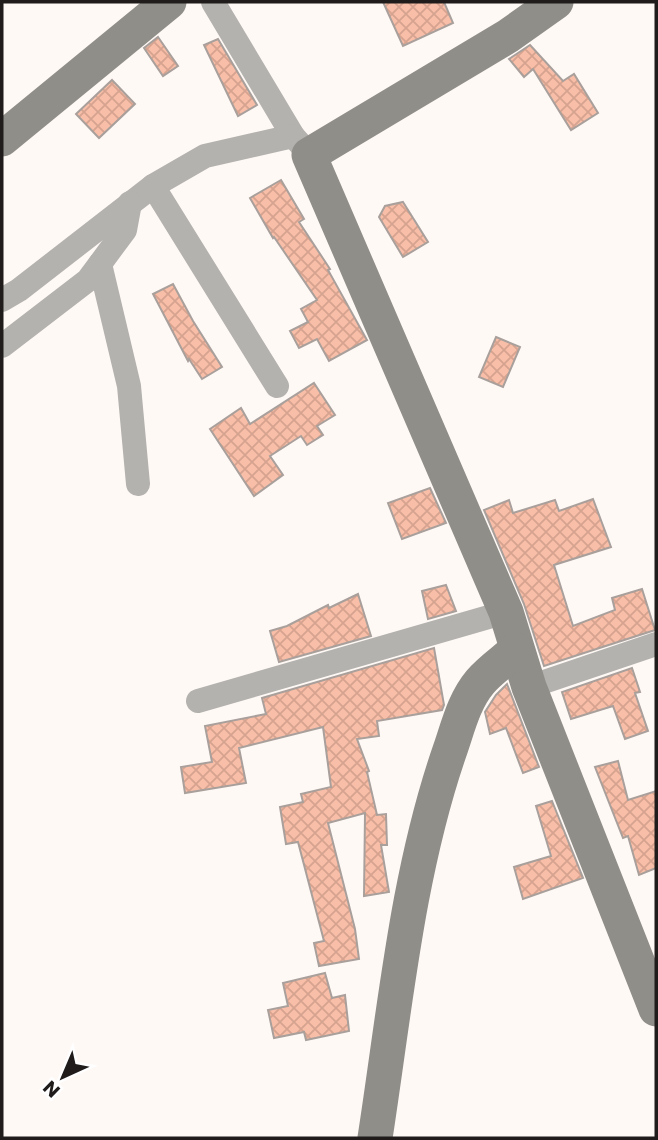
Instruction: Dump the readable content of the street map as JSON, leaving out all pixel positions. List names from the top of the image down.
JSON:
{
  "north": "bottom left"
}
